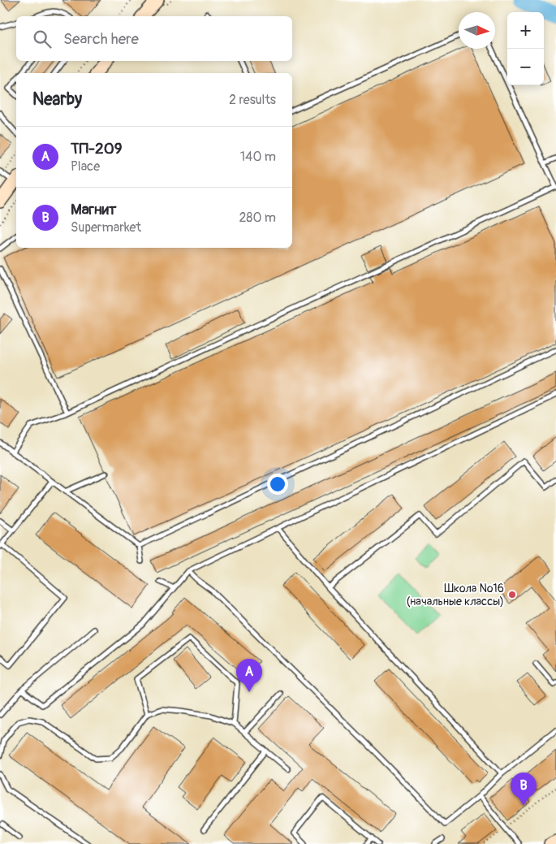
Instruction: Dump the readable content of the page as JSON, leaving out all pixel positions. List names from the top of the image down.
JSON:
{
  "places": ["Школа №16 (начальные классы)"],
  "north": "right",
  "page": {
    "map_buttons": ["+", "−"],
    "search": "Search here",
    "heading": ["Nearby", "2 results"],
    "list": [
      {
        "mark": "A",
        "name": "ТП-209",
        "note": "Place",
        "value": "140 m"
      },
      {
        "mark": "B",
        "name": "Магнит",
        "note": "Supermarket",
        "value": "280 m"
      }
    ],
    "pins": ["A", "B"]
  }
}
